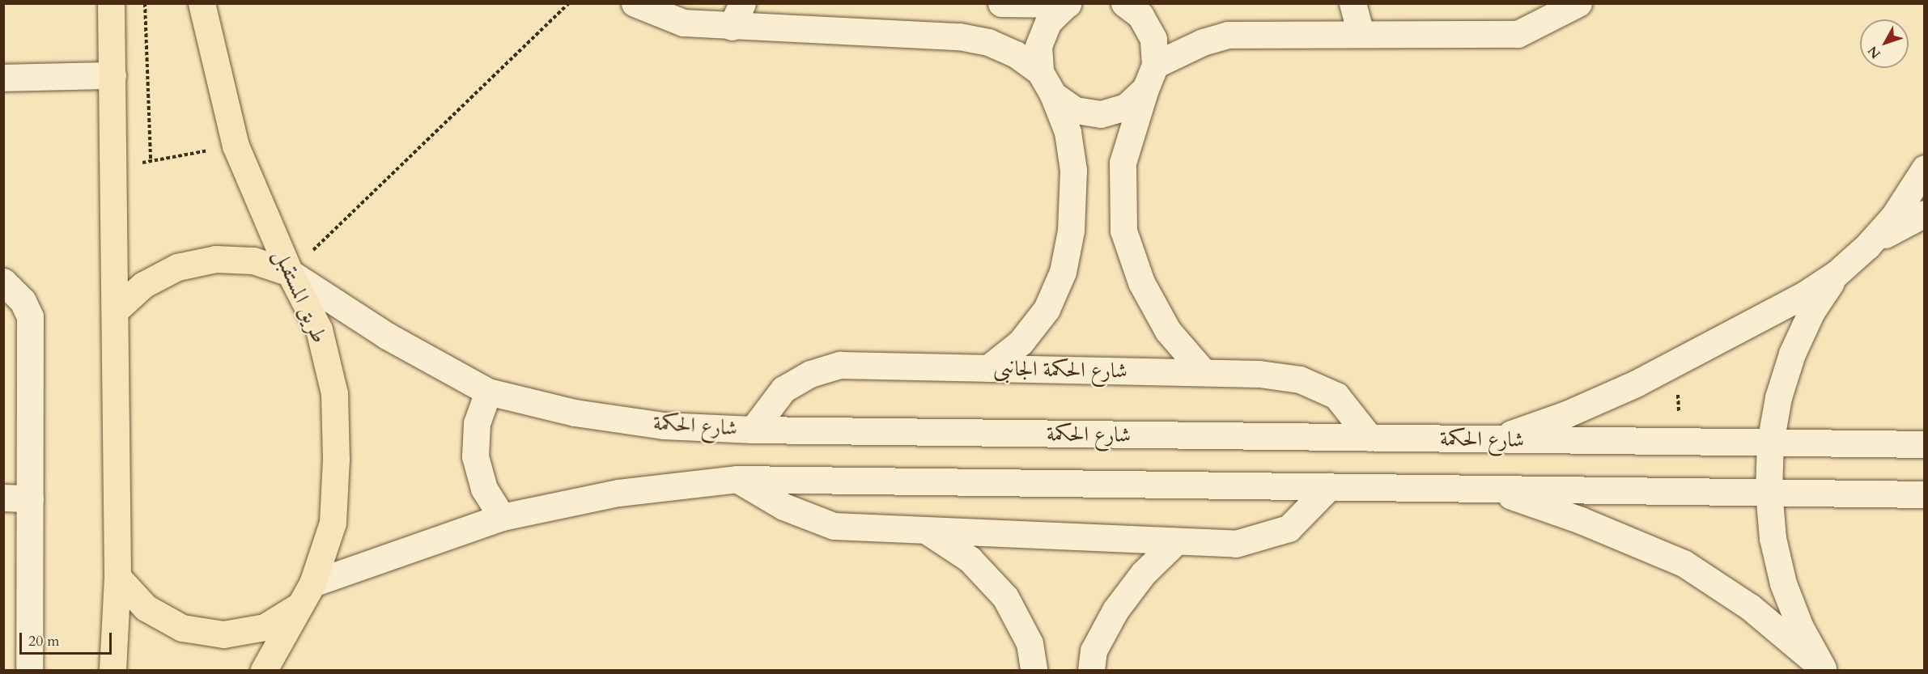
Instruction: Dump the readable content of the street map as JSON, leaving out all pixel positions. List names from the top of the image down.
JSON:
{
  "streets": {
    "main road": ["طريق المستقبل"],
    "street": ["شارع الحكمة الجانبى", "شارع الحكمة"]
  },
  "crossings": [
    ["طريق المستقبل", "شارع الحكمة"],
    ["شارع الحكمة الجانبى", "شارع الحكمة"]
  ],
  "scale_bar": "20 m",
  "north": "bottom left"
}
